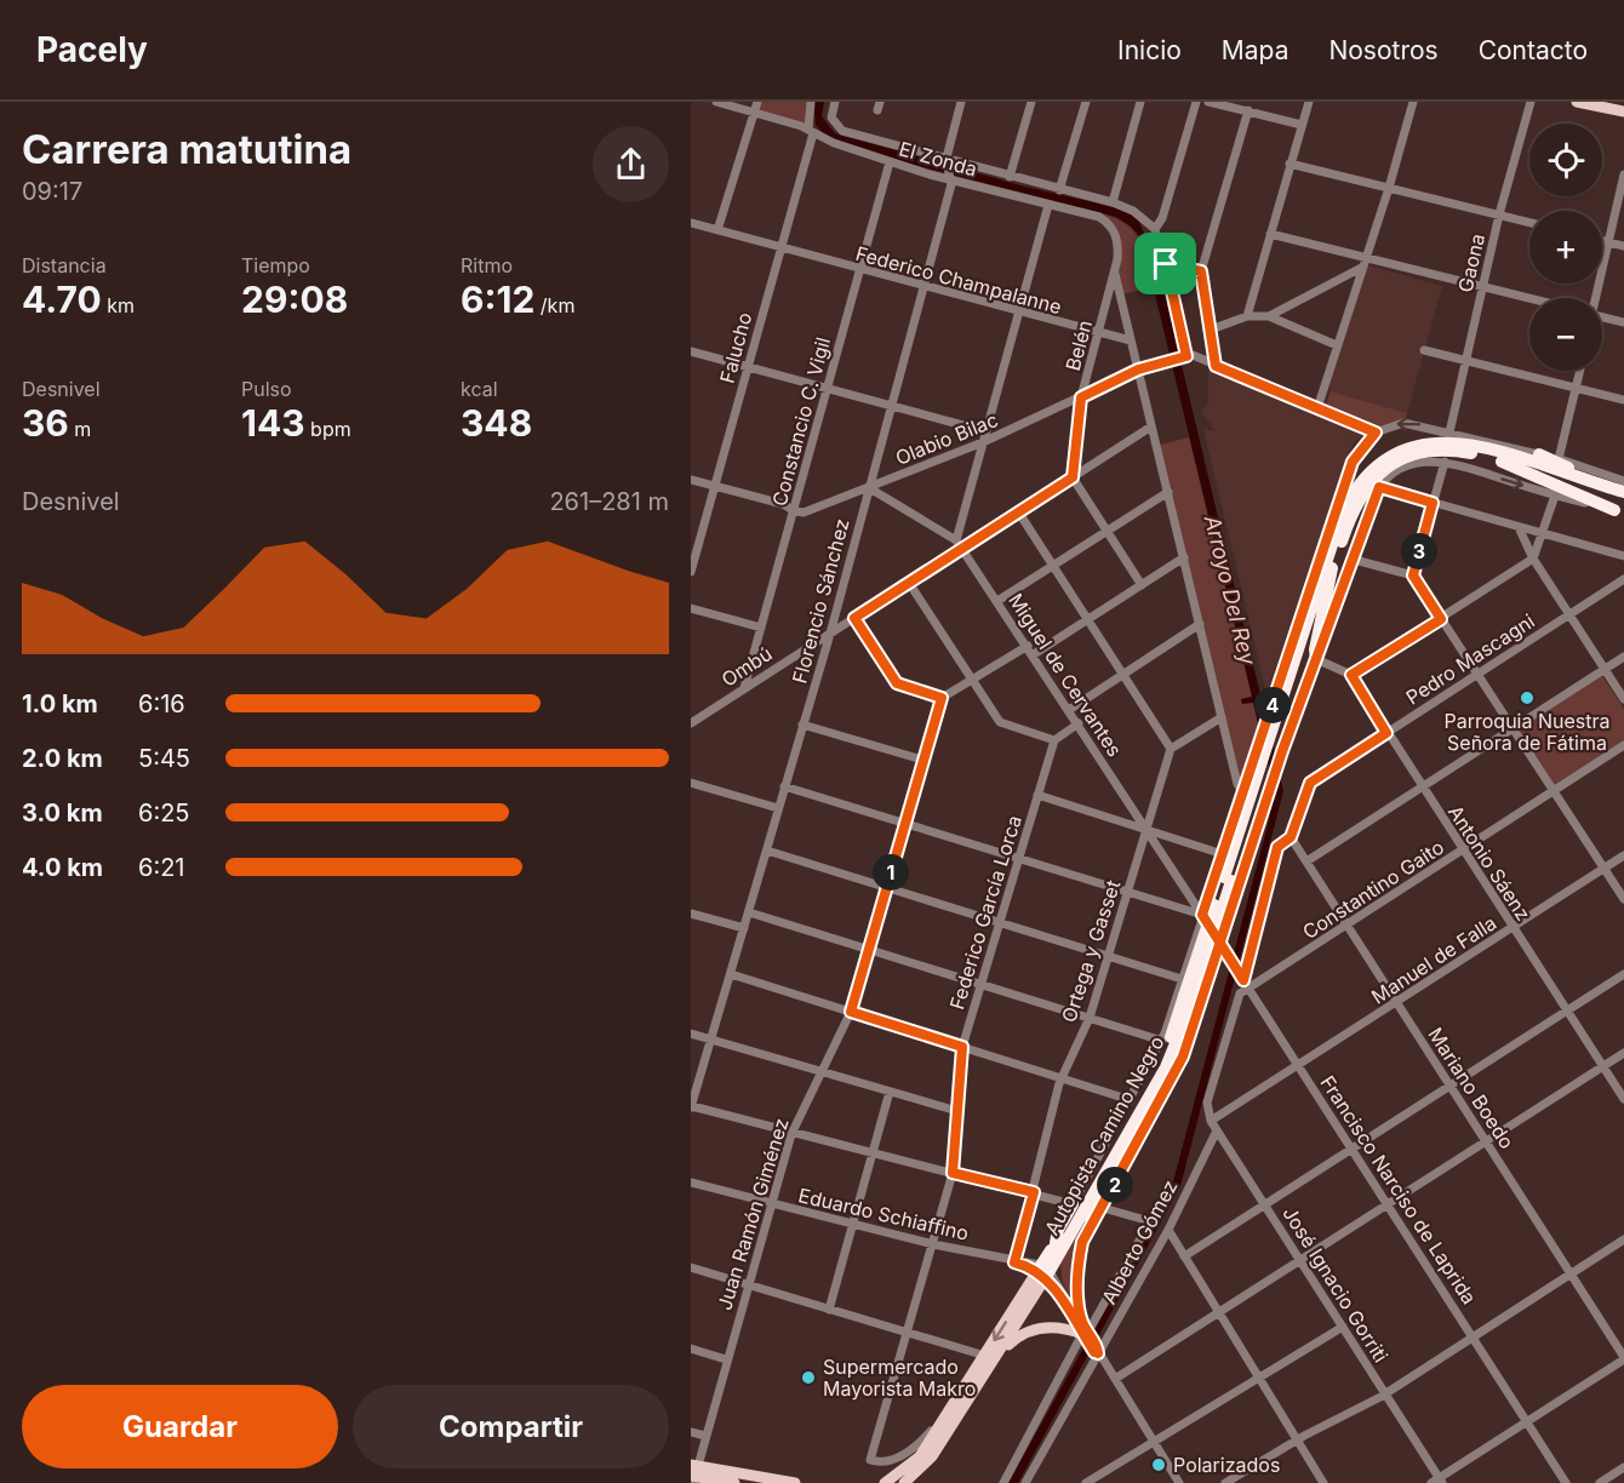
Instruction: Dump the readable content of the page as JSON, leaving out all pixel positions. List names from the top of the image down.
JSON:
{
  "streets": {
    "highway": ["Autopista Camino Negro"],
    "street": [
      "El Zonda",
      "Gaona",
      "Federico Champalanne",
      "Belén",
      "Falucho",
      "Constancio C. Vigil",
      "Olabio Bilac",
      "Florencio Sánchez",
      "Pedro Mascagni",
      "Ombú",
      "Miguel de Cervantes",
      "Antonio Sáenz",
      "Constantino Gaito",
      "Federico García Lorca",
      "Ortega y Gasset",
      "Manuel de Falla",
      "Mariano Boedo",
      "Francisco Narciso de Laprida",
      "Juan Ramón Giménez",
      "Eduardo Schiaffino",
      "Alberto Gómez",
      "José Ignacio Gorriti"
    ]
  },
  "crossings": [
    ["El Zonda", "Belén"],
    ["El Zonda", "Falucho"],
    ["El Zonda", "Constancio C. Vigil"],
    ["Federico Champalanne", "Belén"],
    ["Federico Champalanne", "Falucho"],
    ["Federico Champalanne", "Constancio C. Vigil"],
    ["Federico Champalanne", "Florencio Sánchez"],
    ["Belén", "Olabio Bilac"],
    ["Belén", "Ombú"],
    ["Constancio C. Vigil", "Olabio Bilac"],
    ["Constancio C. Vigil", "Ombú"],
    ["Olabio Bilac", "Florencio Sánchez"],
    ["Olabio Bilac", "Miguel de Cervantes"],
    ["Florencio Sánchez", "Ombú"],
    ["Florencio Sánchez", "Miguel de Cervantes"],
    ["Pedro Mascagni", "Antonio Sáenz"],
    ["Pedro Mascagni", "Constantino Gaito"],
    ["Pedro Mascagni", "Mariano Boedo"],
    ["Pedro Mascagni", "Francisco Narciso de Laprida"],
    ["Ombú", "Miguel de Cervantes"],
    ["Miguel de Cervantes", "Ortega y Gasset"],
    ["Miguel de Cervantes", "Francisco Narciso de Laprida"],
    ["Antonio Sáenz", "Constantino Gaito"],
    ["Antonio Sáenz", "Manuel de Falla"],
    ["Constantino Gaito", "Mariano Boedo"],
    ["Constantino Gaito", "Francisco Narciso de Laprida"],
    ["Constantino Gaito", "José Ignacio Gorriti"],
    ["Federico García Lorca", "Eduardo Schiaffino"],
    ["Ortega y Gasset", "Eduardo Schiaffino"],
    ["Manuel de Falla", "Mariano Boedo"],
    ["Manuel de Falla", "Francisco Narciso de Laprida"],
    ["Autopista Camino Negro", "Eduardo Schiaffino"],
    ["Juan Ramón Giménez", "Eduardo Schiaffino"],
    ["Alberto Gómez", "José Ignacio Gorriti"]
  ],
  "water": ["Arroyo Del Rey"],
  "places": ["Parroquia Nuestra Señora de Fátima", "Supermercado Mayorista Makro", "Polarizados"],
  "page": {
    "header": "Pacely",
    "nav": [
      "Inicio",
      "Mapa",
      "Nosotros",
      "Contacto"
    ],
    "heading": ["Carrera matutina", "09:17"],
    "map_buttons": ["+", "−"],
    "stats": [
      ["Distancia", "4.70 km"],
      ["Tiempo", "29:08"],
      ["Ritmo", "6:12 /km"],
      ["Desnivel", "36 m"],
      ["Pulso", "143 bpm"],
      ["kcal", "348"]
    ],
    "chart": ["Desnivel", "261–281 m"],
    "pins": [
      "3",
      "4",
      "1",
      "2"
    ],
    "list": [
      {
        "name": "1.0 km",
        "note": "6:16"
      },
      {
        "name": "2.0 km",
        "note": "5:45"
      },
      {
        "name": "3.0 km",
        "note": "6:25"
      },
      {
        "name": "4.0 km",
        "note": "6:21"
      }
    ],
    "buttons": ["Guardar", "Compartir"]
  }
}
